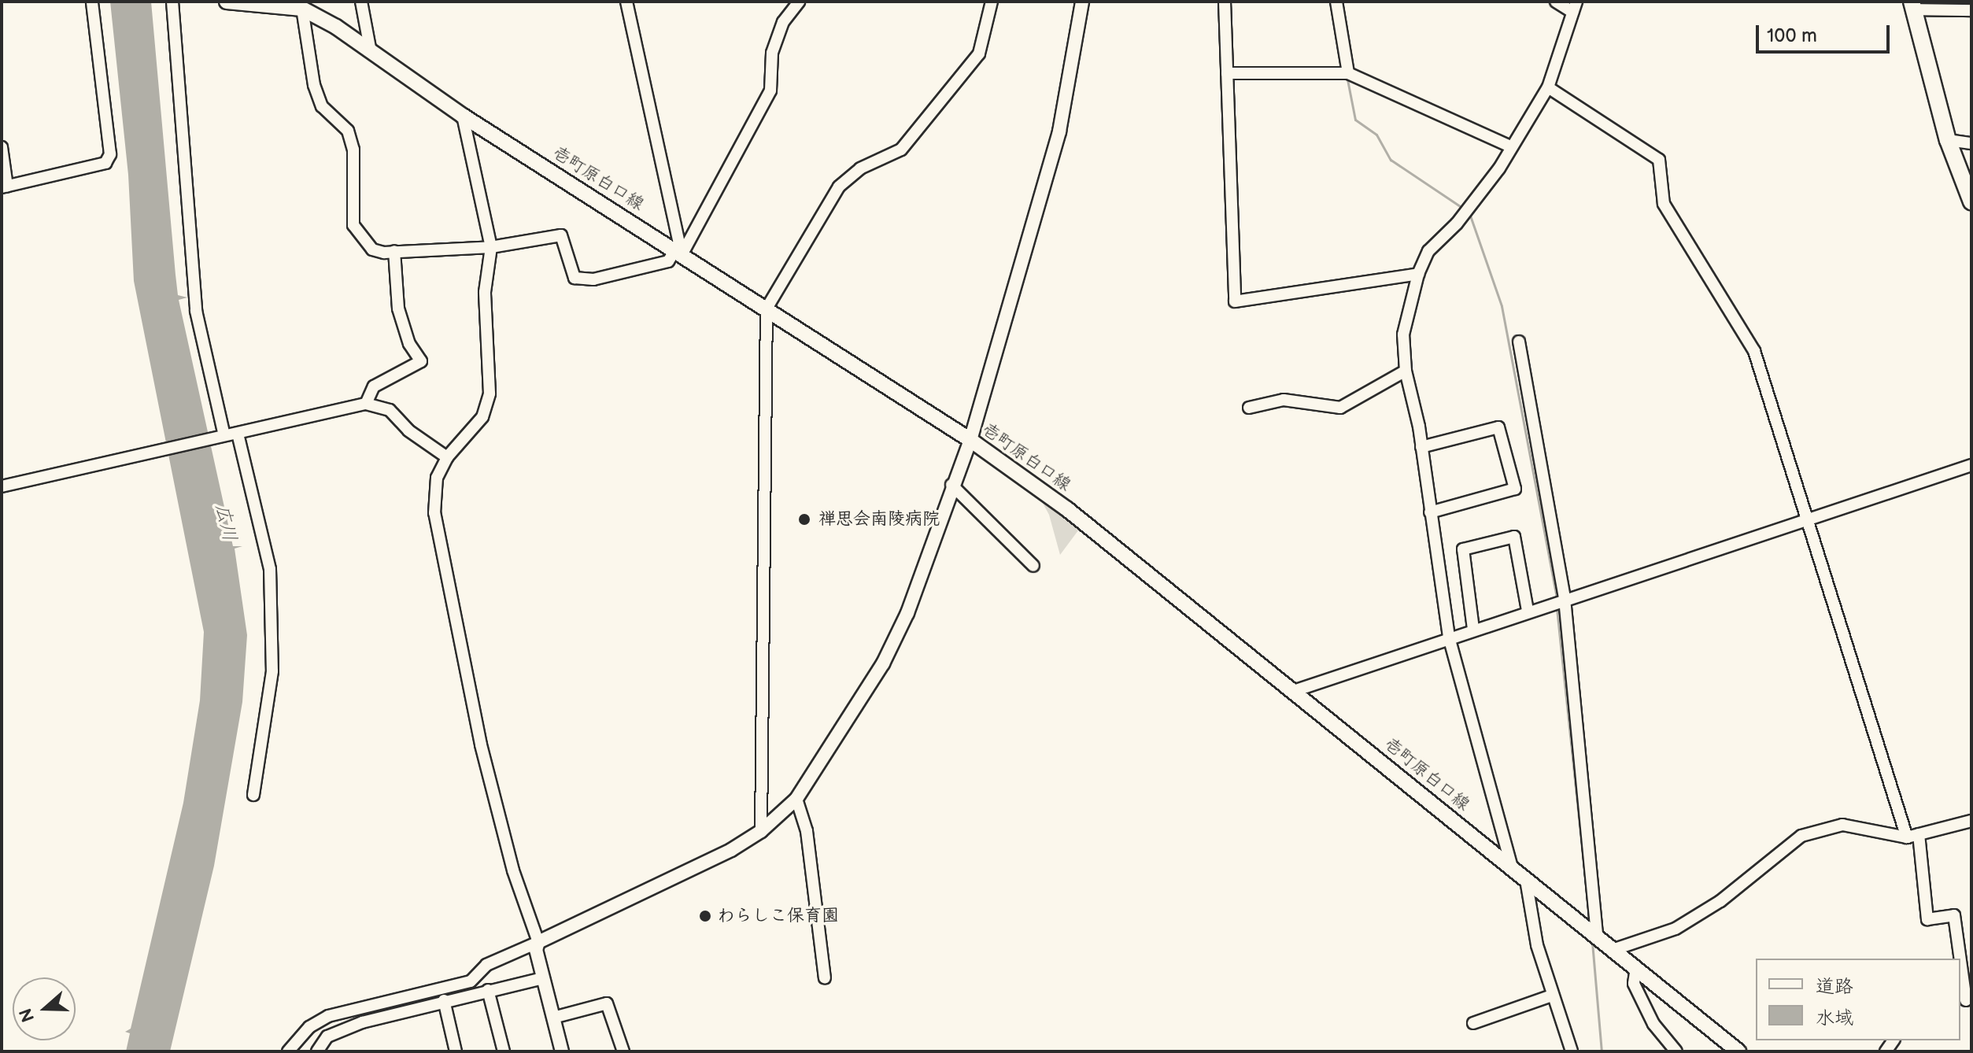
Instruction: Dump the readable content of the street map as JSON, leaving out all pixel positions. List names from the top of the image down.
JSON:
{
  "streets": {
    "main road": ["壱町原白口線"]
  },
  "water": ["広川"],
  "places": ["禅思会南陵病院", "わらしこ保育園"],
  "legend": ["道路", "水域"],
  "scale_bar": "100 m",
  "north": "left"
}
